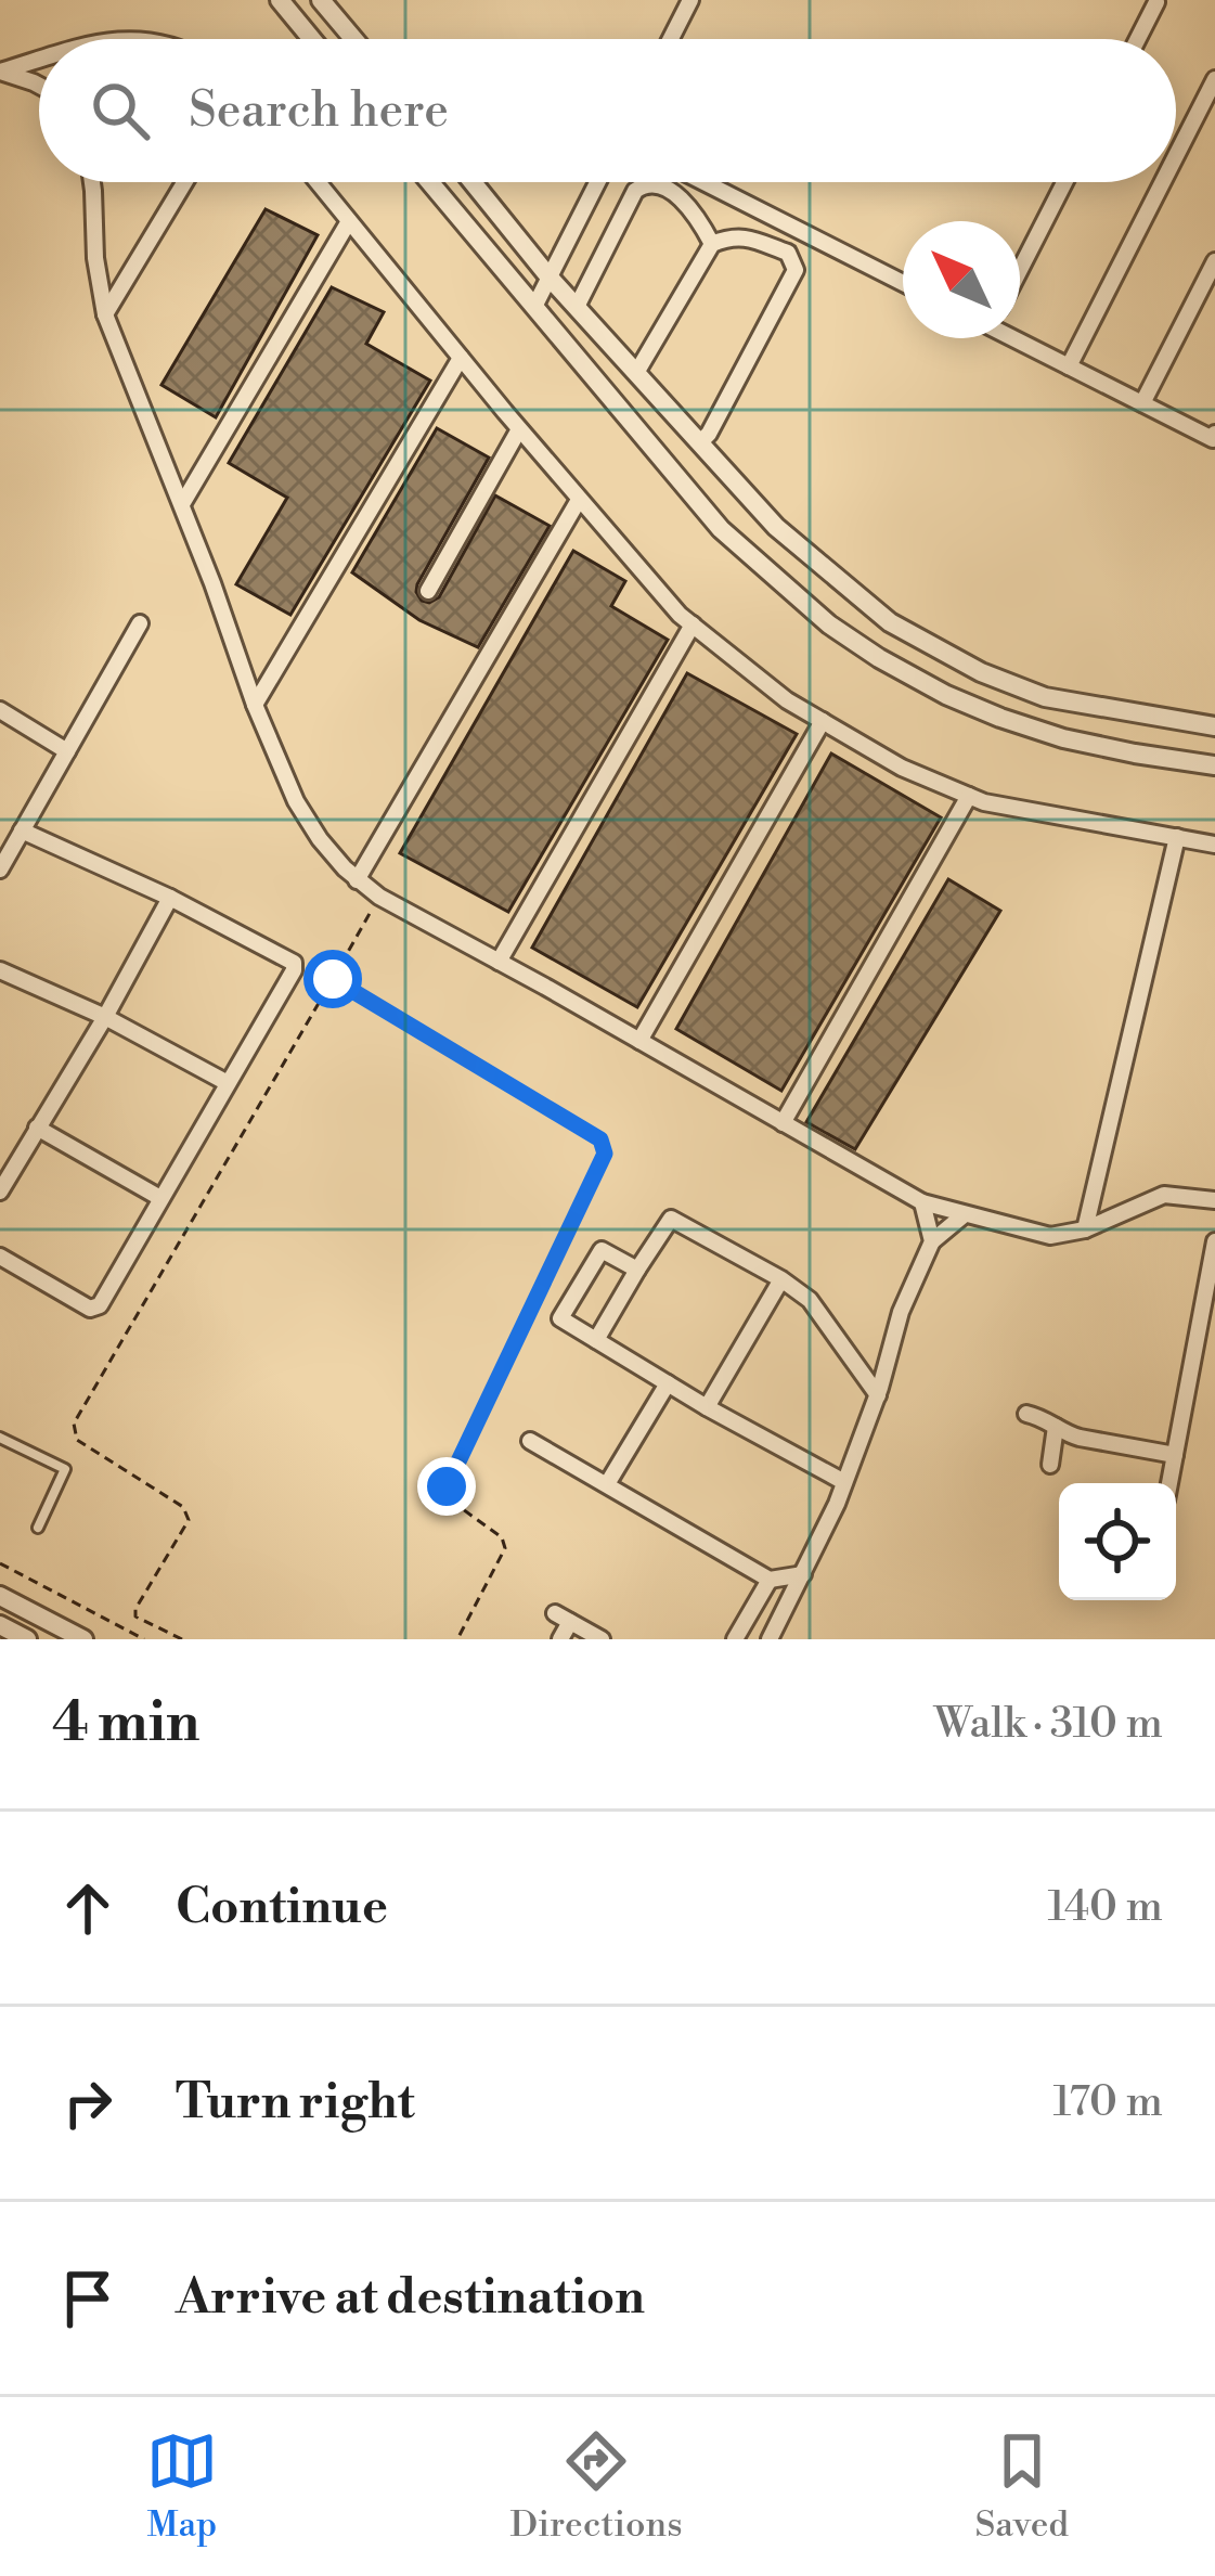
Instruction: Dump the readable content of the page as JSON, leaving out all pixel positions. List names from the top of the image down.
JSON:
{
  "north": "top left",
  "page": {
    "search": "Search here",
    "heading": ["4 min", "Walk · 310 m"],
    "list": [
      ["Continue", "140 m"],
      ["Turn right", "170 m"],
      "Arrive at destination"
    ],
    "nav": ["Map", "Directions", "Saved"]
  }
}
